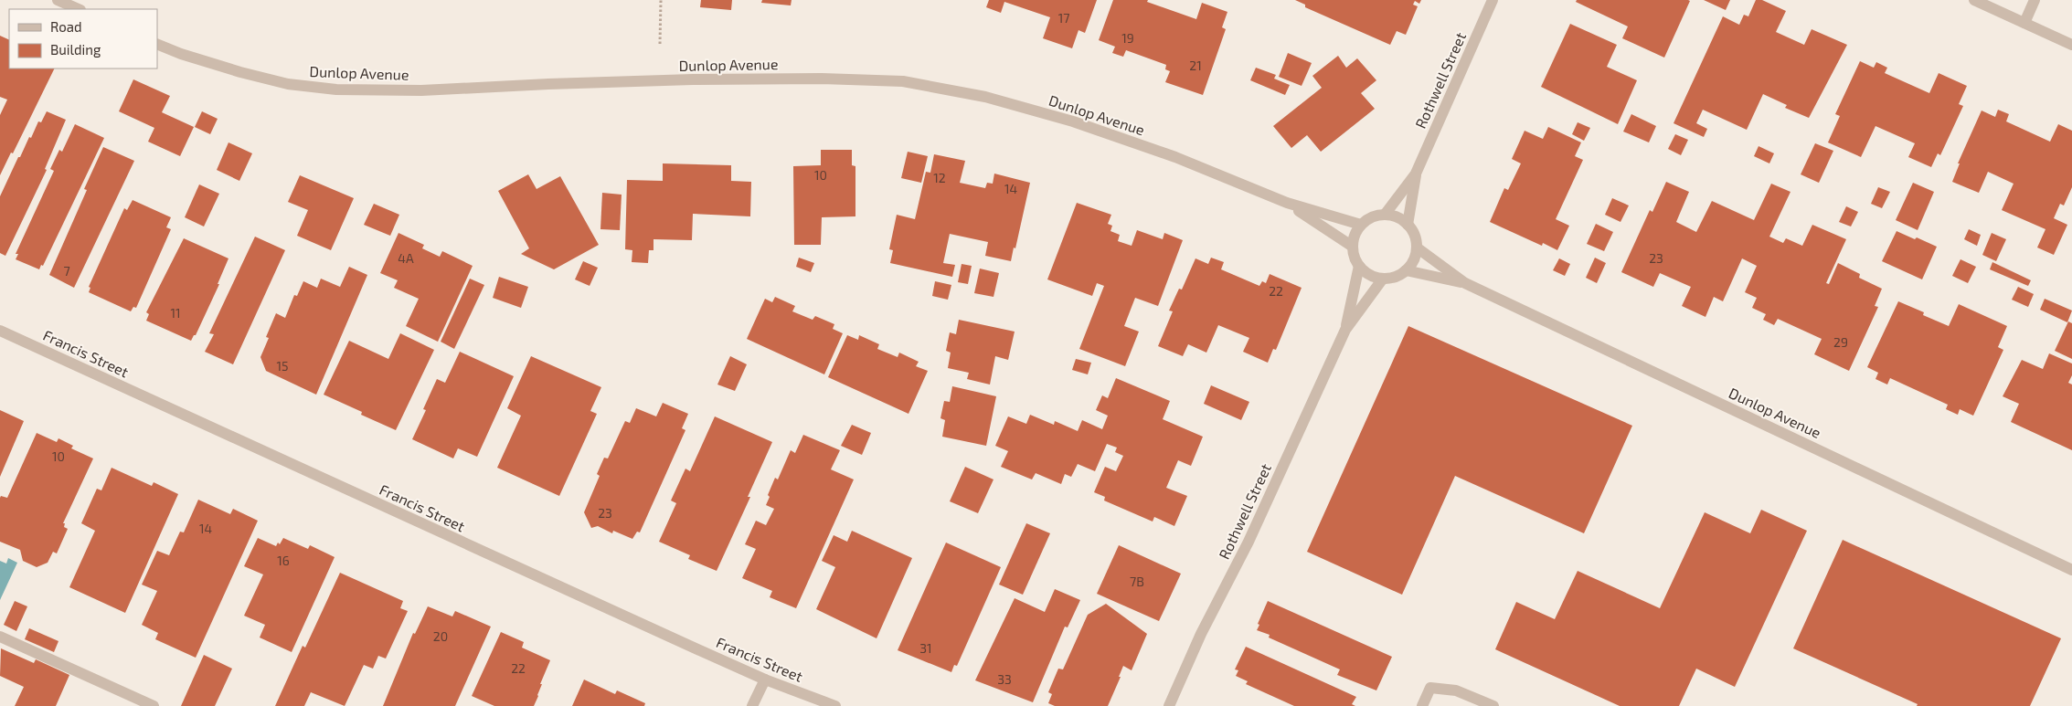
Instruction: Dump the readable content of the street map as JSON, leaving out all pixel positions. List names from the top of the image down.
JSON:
{
  "streets": {
    "street": ["Dunlop Avenue", "Rothwell Street", "Francis Street"]
  },
  "crossings": [
    ["Dunlop Avenue", "Rothwell Street"]
  ],
  "house_numbers": [
    "17",
    "19",
    "21",
    "10",
    "12",
    "14",
    "4A",
    "23",
    "7",
    "22",
    "11",
    "29",
    "15",
    "10",
    "23",
    "14",
    "16",
    "7B",
    "20",
    "31",
    "22",
    "33"
  ],
  "legend": ["Road", "Building"]
}
